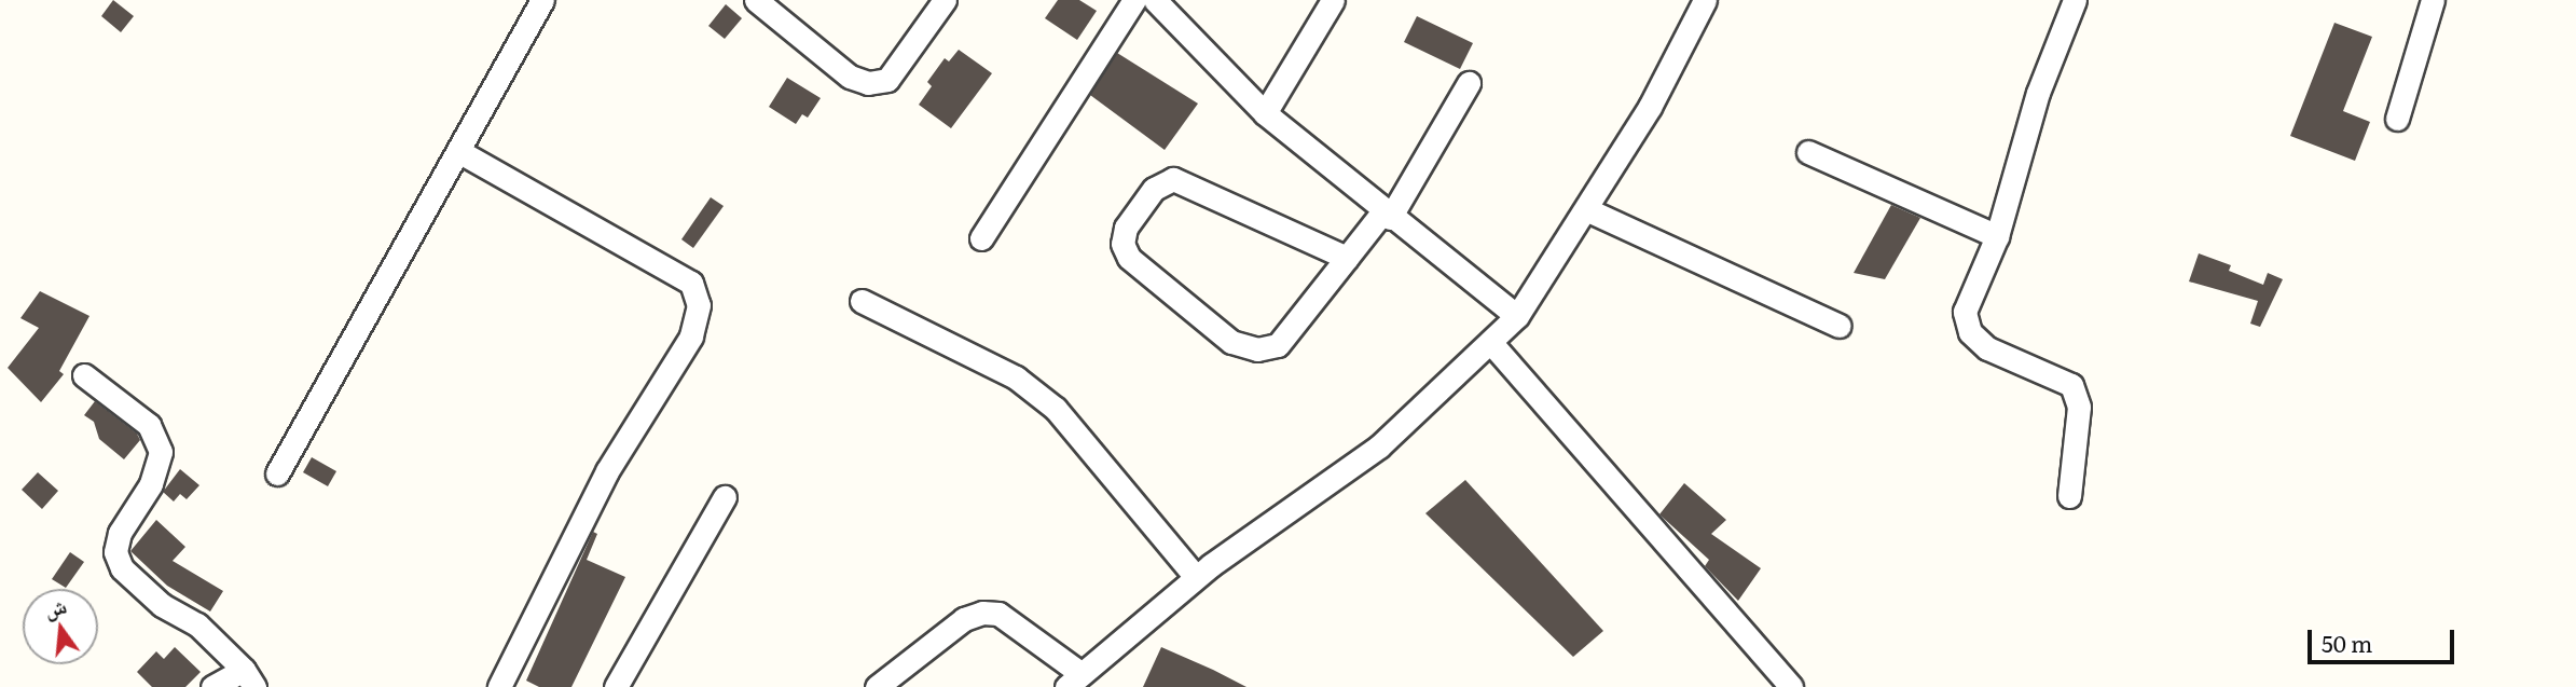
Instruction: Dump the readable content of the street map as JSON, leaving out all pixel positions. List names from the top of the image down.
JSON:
{
  "scale_bar": "50 m",
  "north": "top"
}
